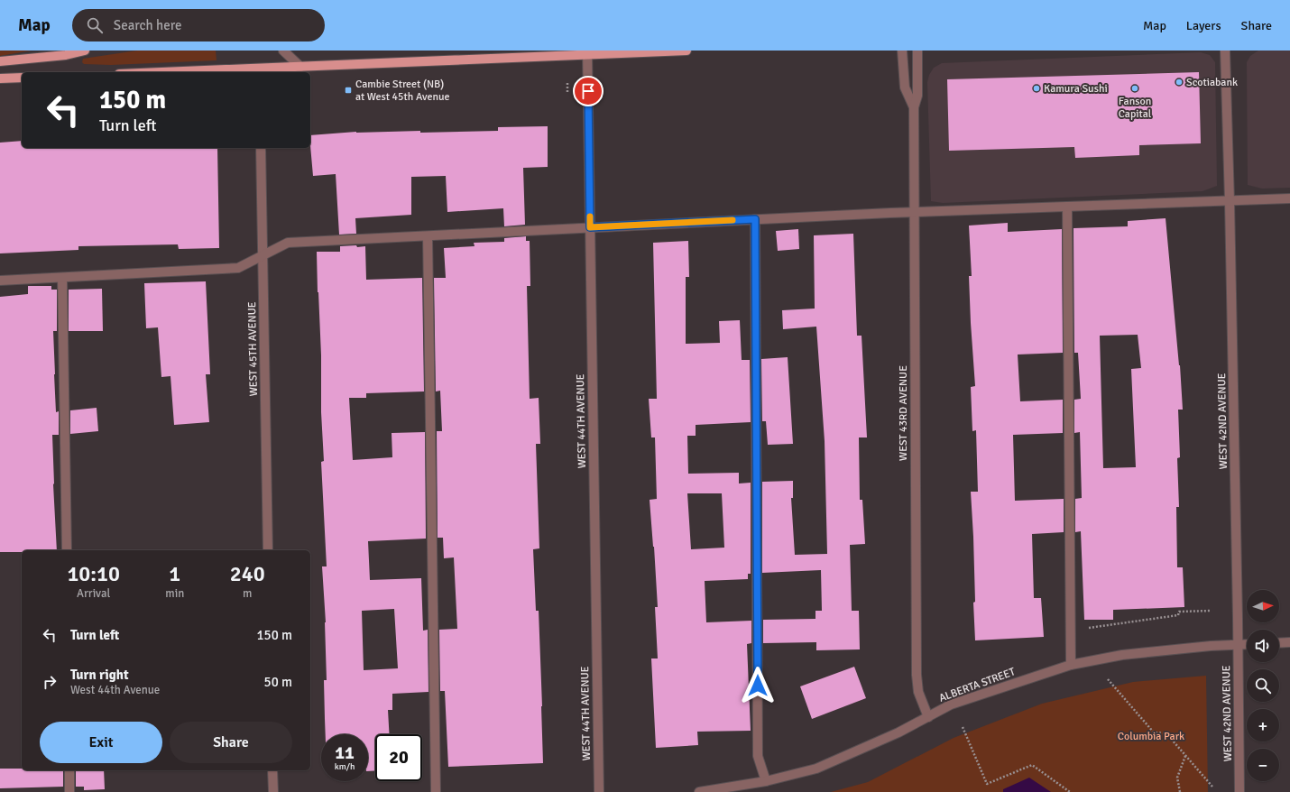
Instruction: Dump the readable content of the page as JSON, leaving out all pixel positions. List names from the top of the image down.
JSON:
{
  "streets": {
    "street": [
      "WEST 45TH AVENUE",
      "WEST 43RD AVENUE",
      "WEST 44TH AVENUE",
      "WEST 42ND AVENUE",
      "ALBERTA STREET"
    ]
  },
  "crossings": [
    ["WEST 43RD AVENUE", "ALBERTA STREET"],
    ["WEST 42ND AVENUE", "ALBERTA STREET"]
  ],
  "parks": ["Columbia Park"],
  "places": {
    "other": ["Scotiabank", "Kamura Sushi", "Fanson Capital"],
    "transit": ["Cambie Street (NB) at West 45th Avenue"]
  },
  "north": "right",
  "page": {
    "header": "Map",
    "search": "Search here",
    "nav": ["Map", "Layers", "Share"],
    "turn": ["150 m", "Turn left"],
    "eta": [
      "10:10",
      "Arrival",
      "1",
      "min",
      "240",
      "m"
    ],
    "map_buttons": ["+", "−"],
    "list": [
      {
        "name": "Turn left",
        "value": "150 m"
      },
      {
        "name": "Turn right",
        "note": "West 44th Avenue",
        "value": "50 m"
      }
    ],
    "buttons": ["Exit", "Share"],
    "speed": "11 km/h",
    "limit": "20"
  }
}
